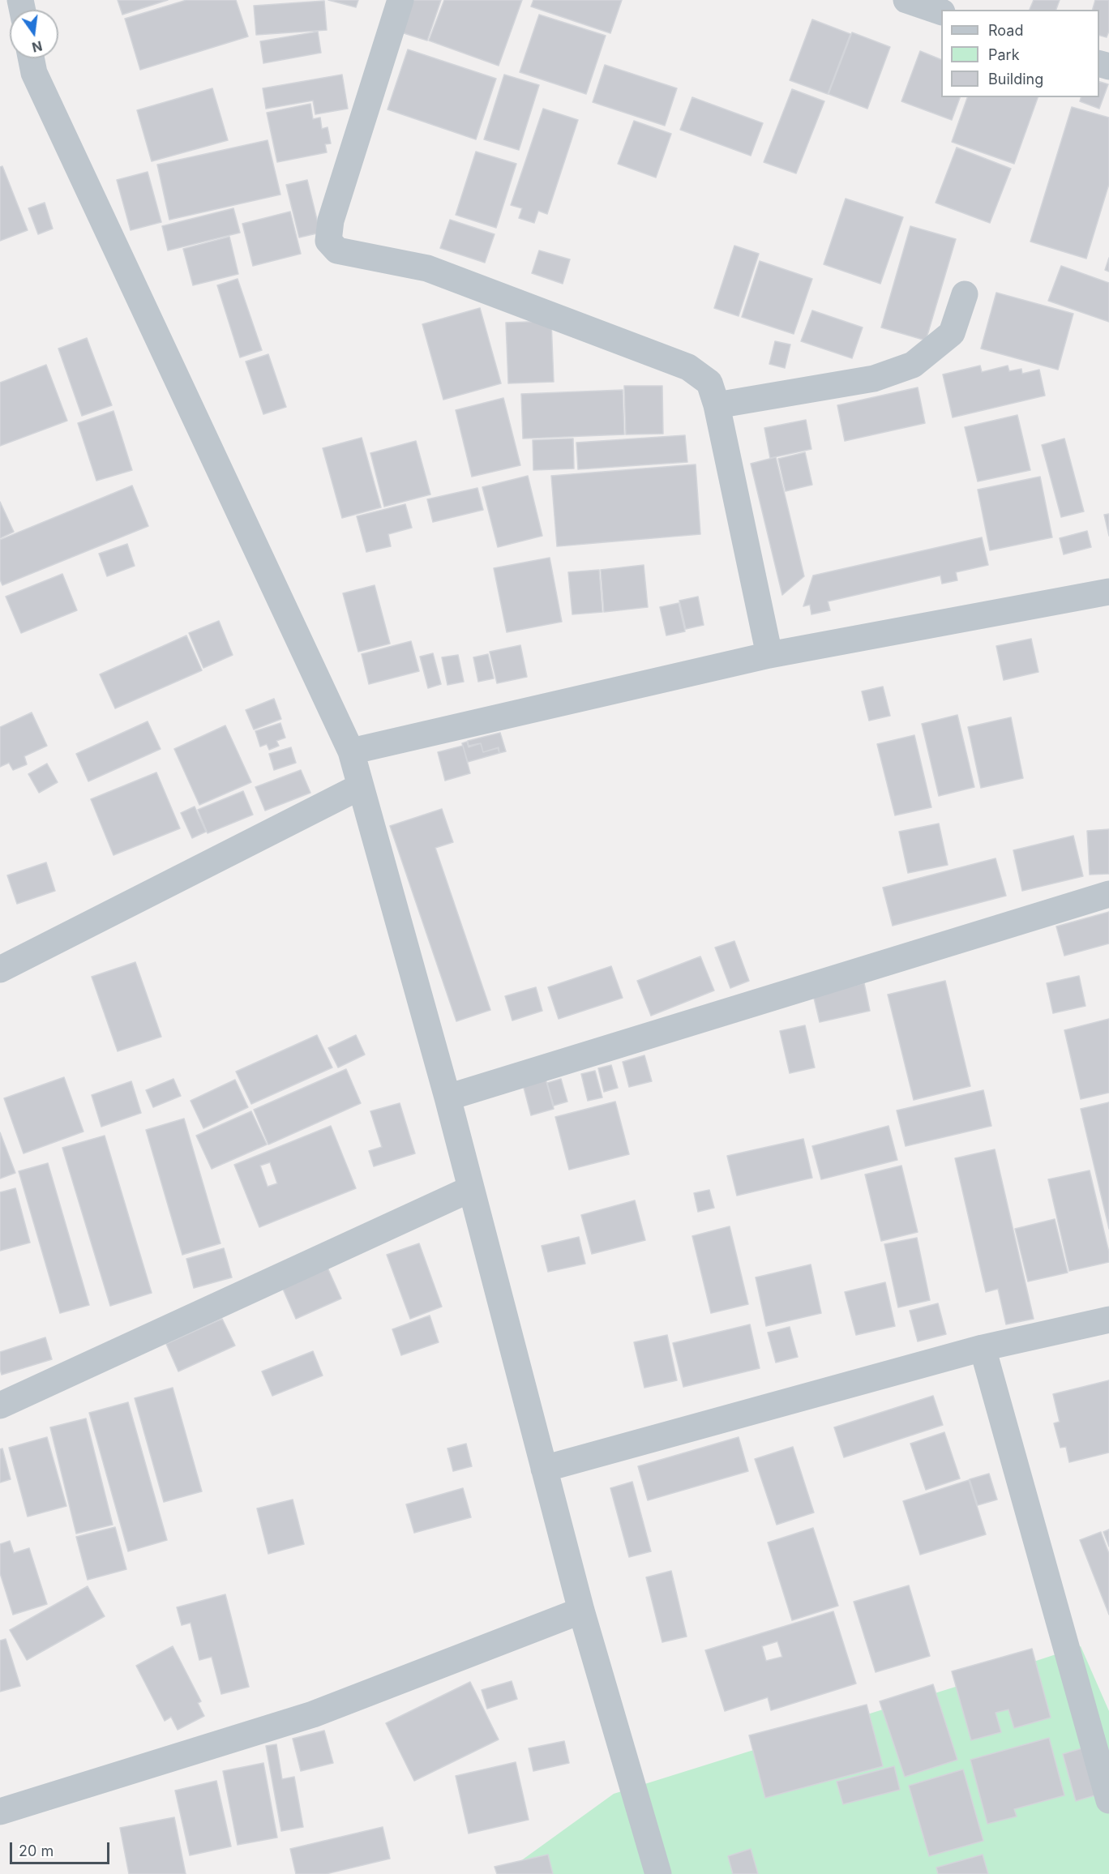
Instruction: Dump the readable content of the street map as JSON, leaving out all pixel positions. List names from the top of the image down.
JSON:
{
  "legend": ["Road", "Park", "Building"],
  "scale_bar": "20 m",
  "north": "bottom"
}
